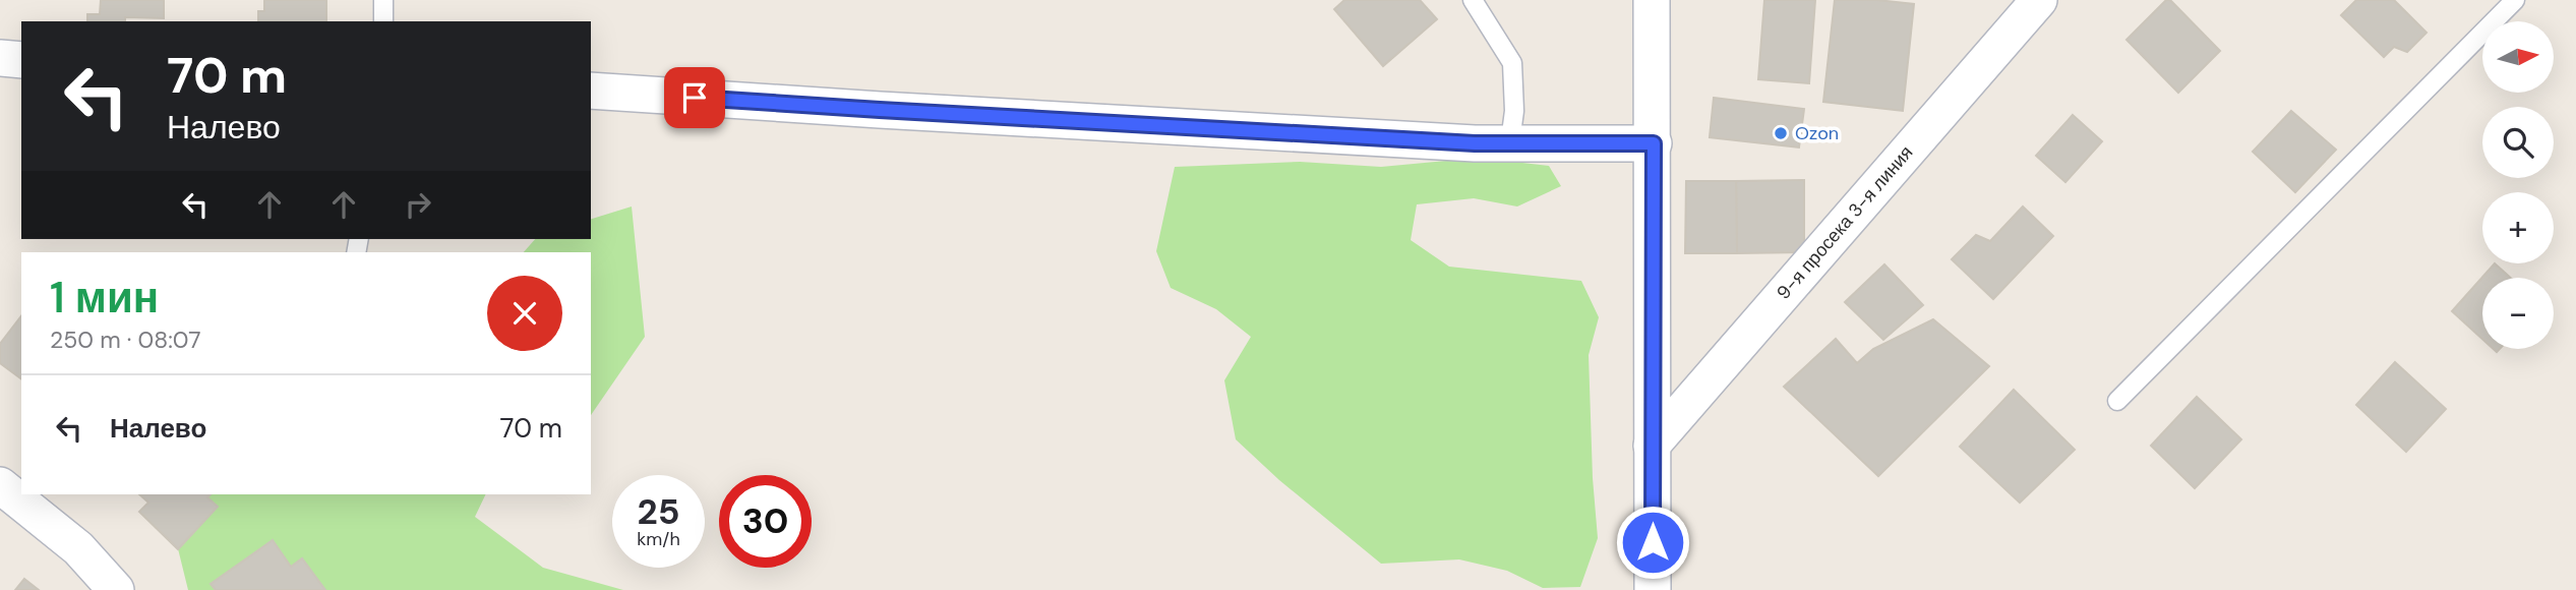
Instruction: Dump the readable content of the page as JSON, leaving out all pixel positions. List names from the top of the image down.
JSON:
{
  "streets": {
    "street": ["9-я просека 3-я линия"]
  },
  "places": ["Ozon"],
  "north": "right",
  "page": {
    "map_buttons": ["+", "−"],
    "turn": ["70 m", "Налево"],
    "heading": ["1 мин", "250 m · 08:07"],
    "list": [
      {
        "name": "Налево",
        "value": "70 m"
      }
    ],
    "speed": "25 km/h",
    "limit": "30"
  }
}
